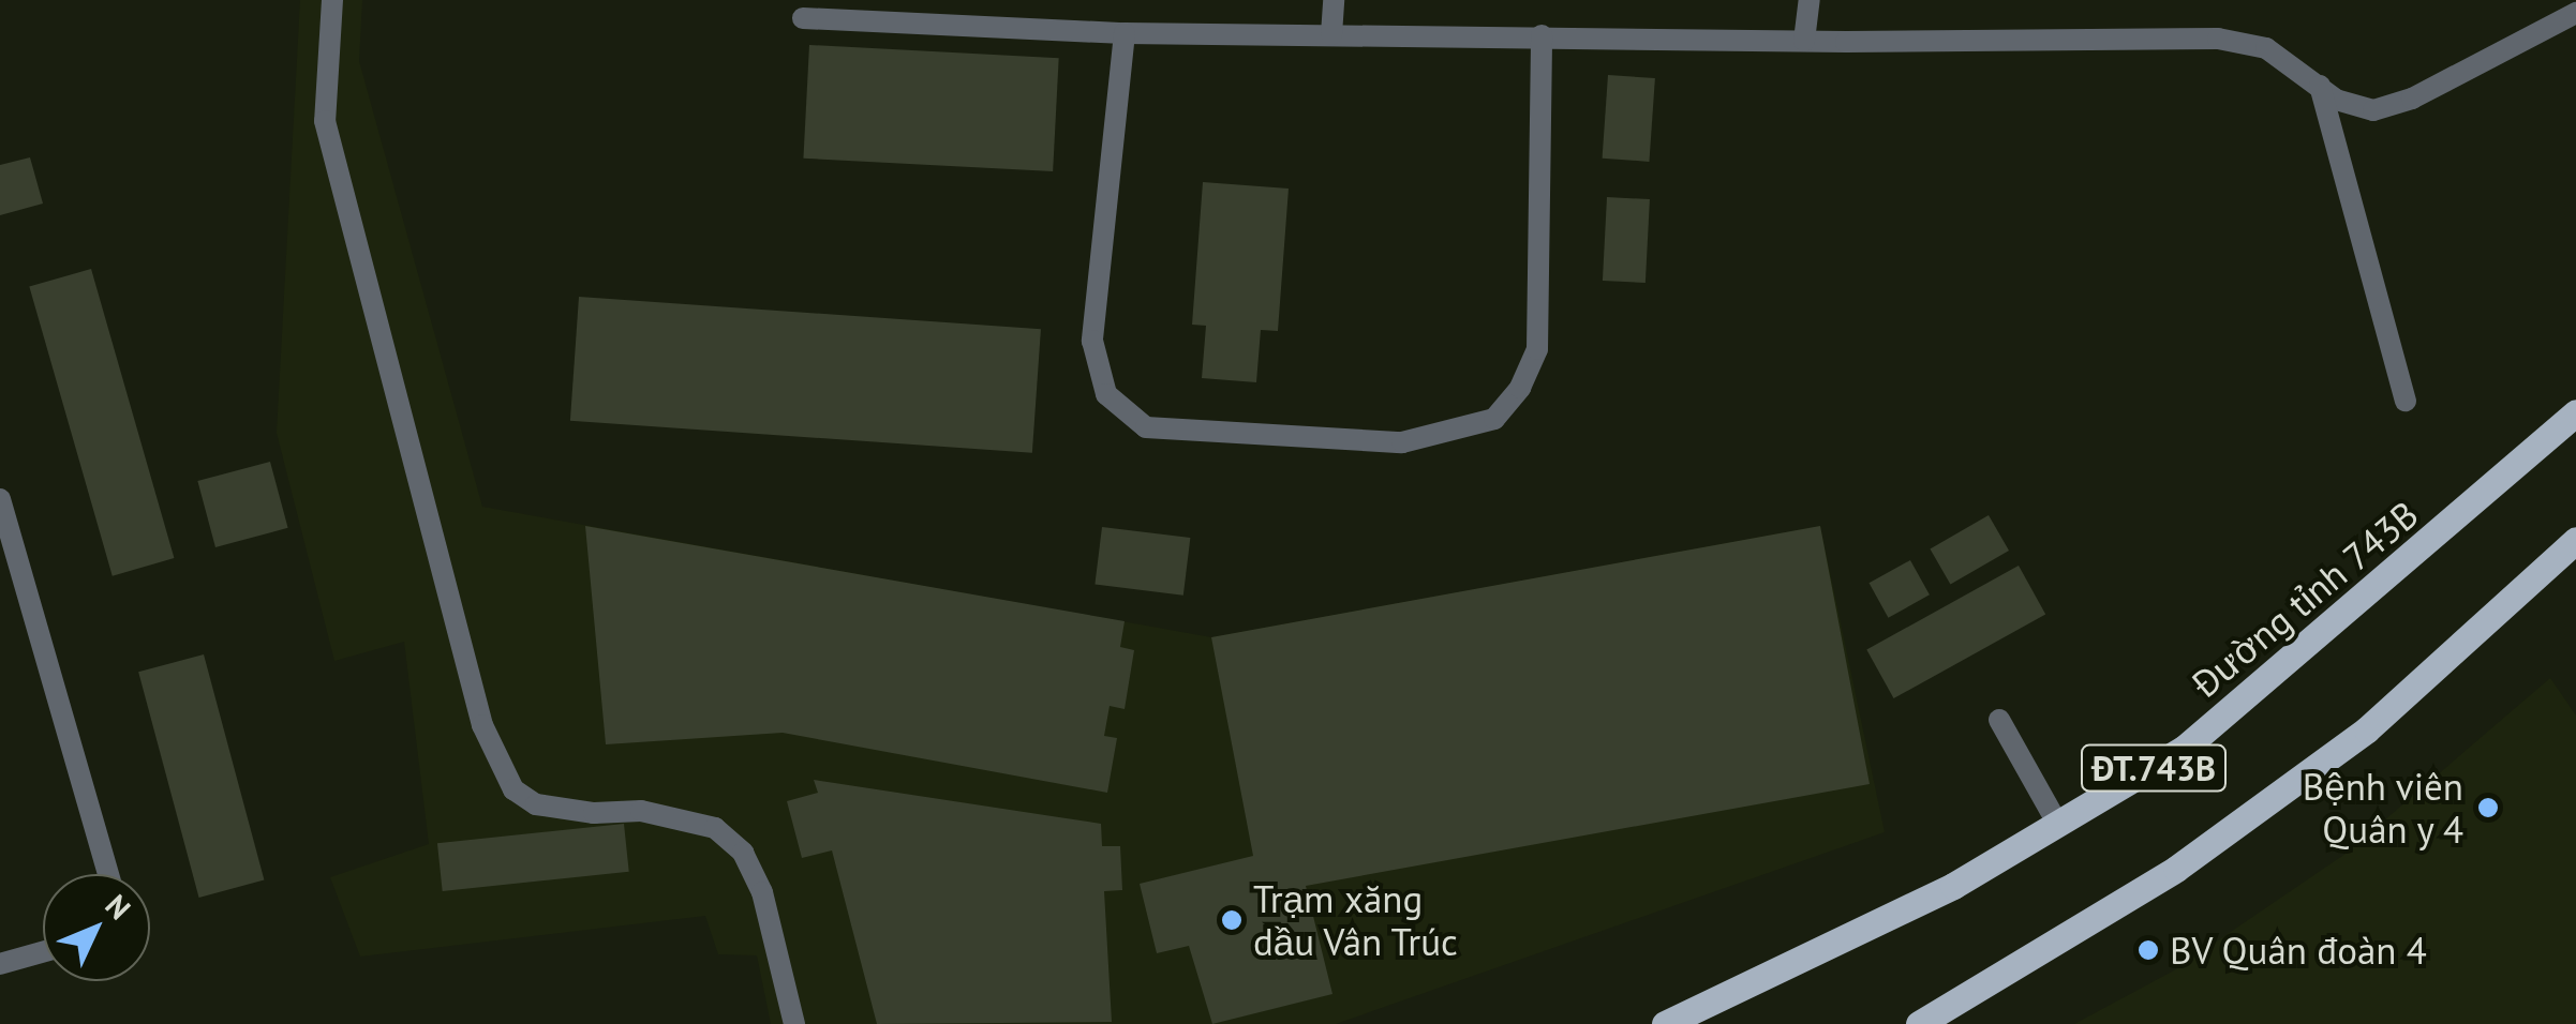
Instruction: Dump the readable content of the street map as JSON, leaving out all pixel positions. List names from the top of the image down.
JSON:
{
  "streets": {
    "main road": ["Đường tỉnh 743B", "ĐT.743B"]
  },
  "places": ["Bệnh viên Quân y 4", "Trạm xăng dầu Vân Trúc", "BV Quân đoàn 4"],
  "north": "top right"
}
